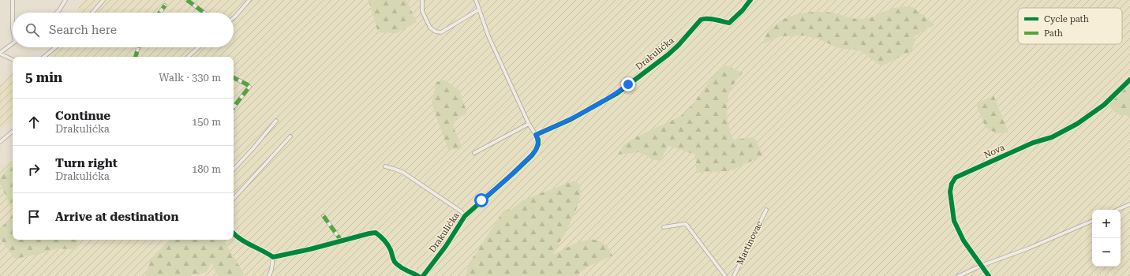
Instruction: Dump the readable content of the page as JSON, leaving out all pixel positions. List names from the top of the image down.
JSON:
{
  "streets": {
    "street": ["Drakulićka", "Nova", "Martinovac"]
  },
  "legend": ["Cycle path", "Path"],
  "page": {
    "search": "Search here",
    "heading": ["5 min", "Walk · 330 m"],
    "list": [
      ["Continue", "Drakulićka", "150 m"],
      ["Turn right", "Drakulićka", "180 m"],
      "Arrive at destination"
    ],
    "map_buttons": ["+", "−"]
  }
}
